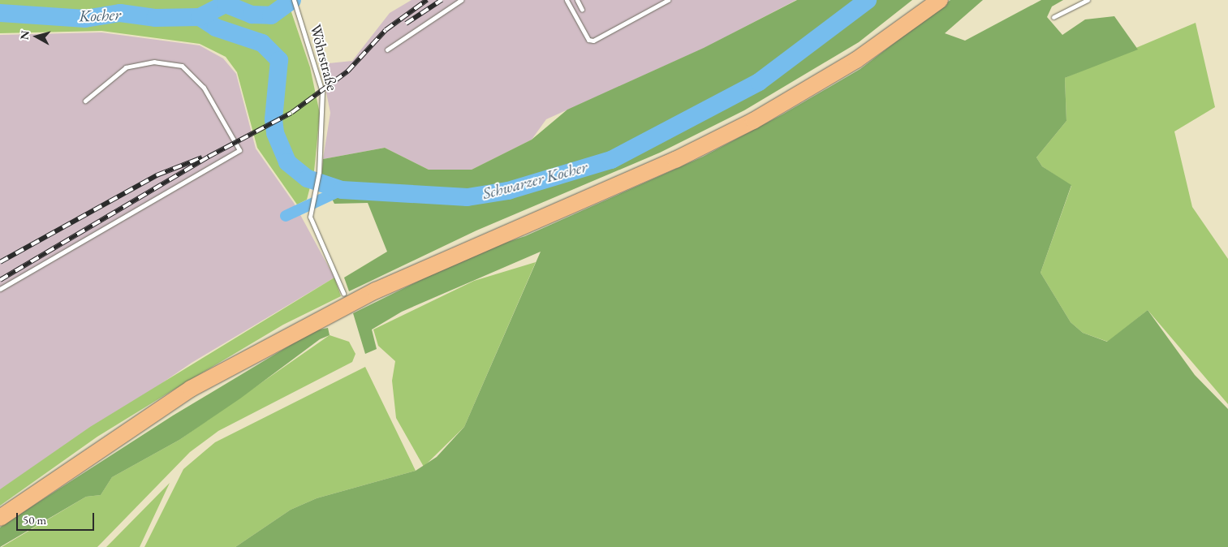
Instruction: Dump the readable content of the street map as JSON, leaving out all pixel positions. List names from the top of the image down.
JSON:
{
  "streets": {
    "lane": ["Wöhrstraße"]
  },
  "water": ["Kocher", "Schwarzer Kocher"],
  "scale_bar": "50 m",
  "north": "left"
}
